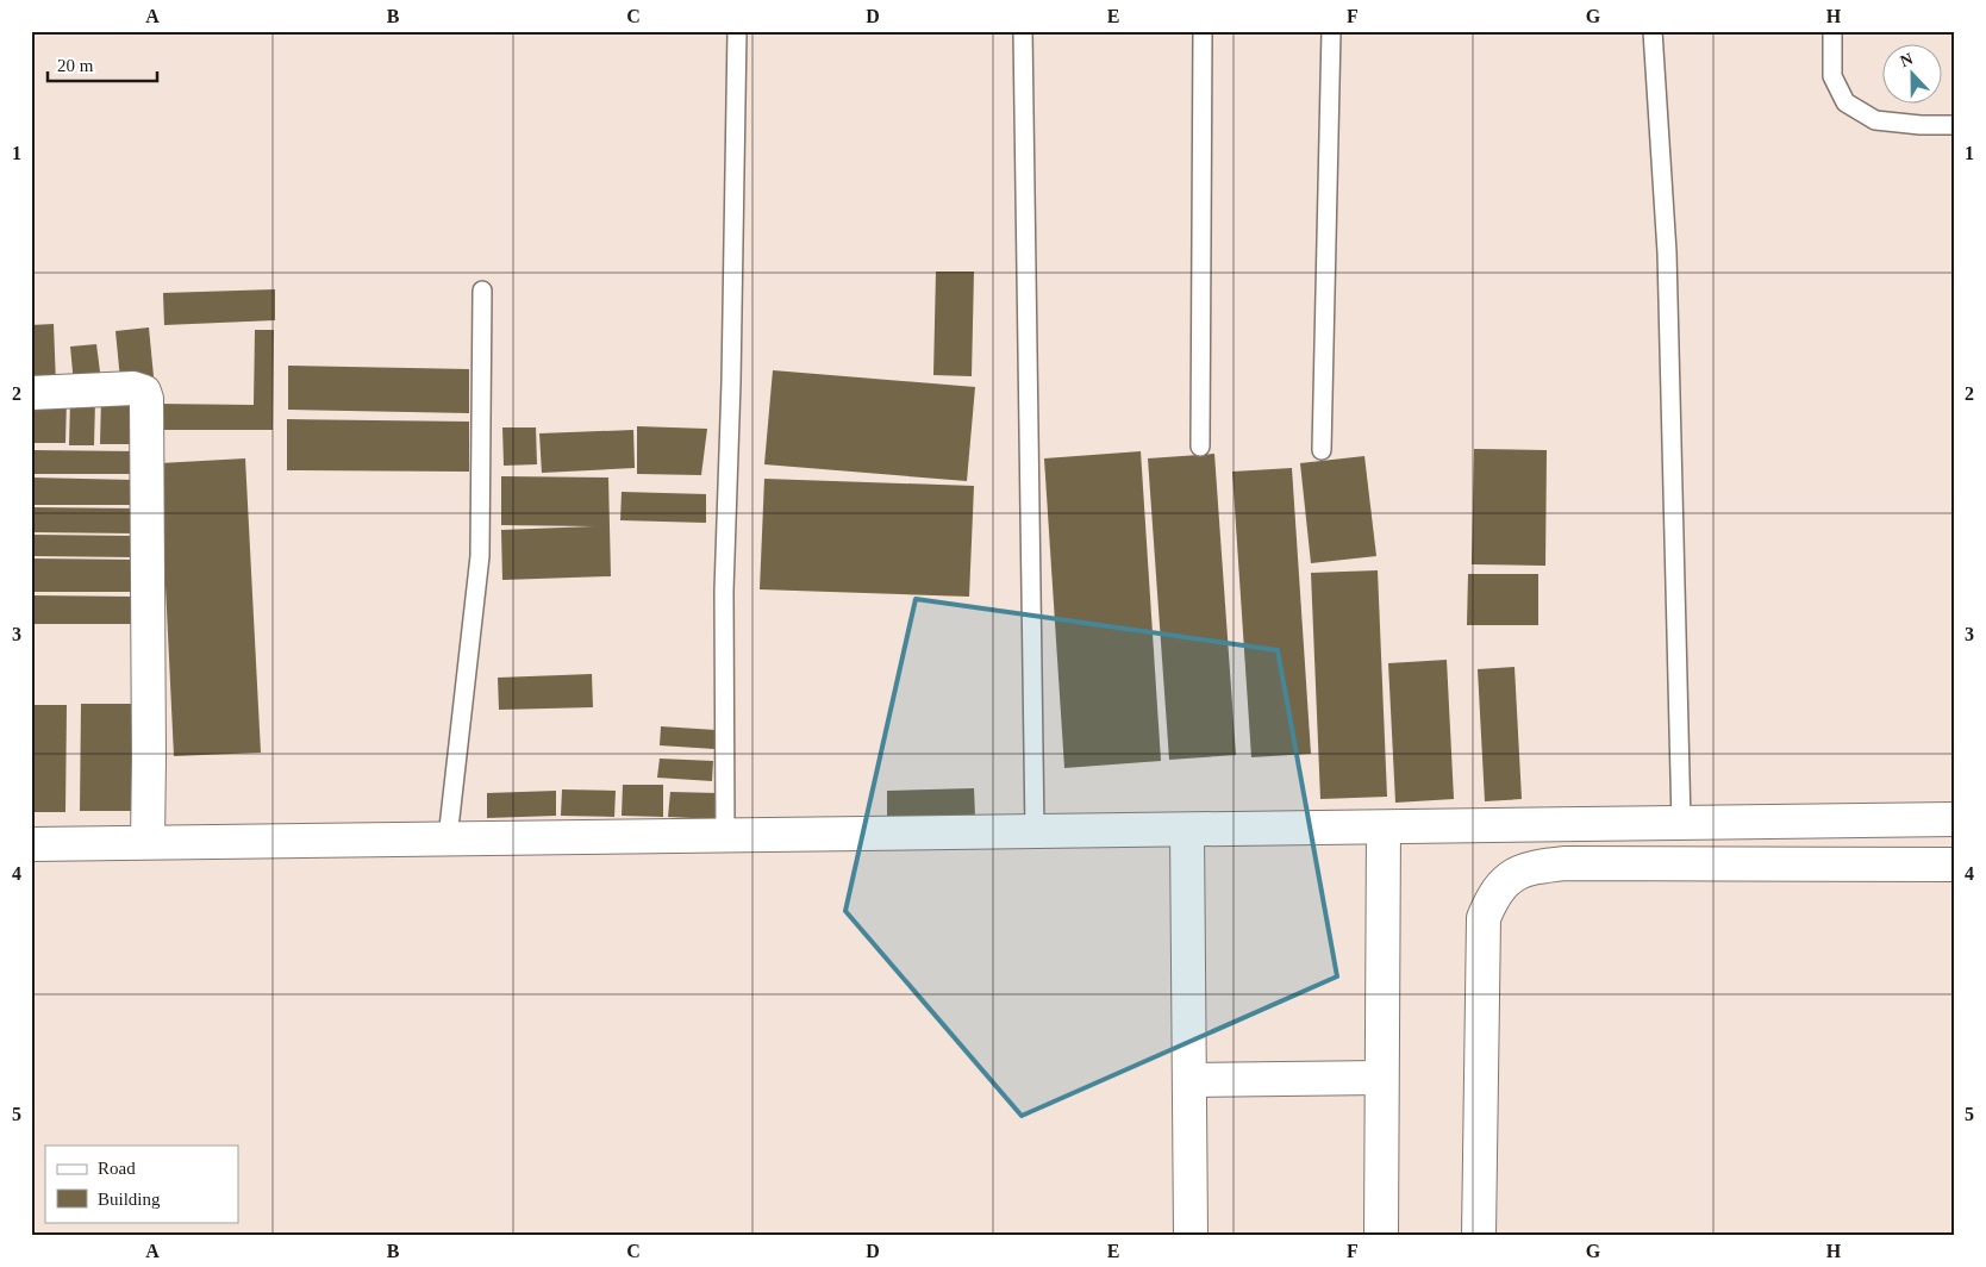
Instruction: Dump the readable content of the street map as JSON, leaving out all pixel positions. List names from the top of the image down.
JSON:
{
  "legend": ["Road", "Building"],
  "scale_bar": "20 m",
  "north": "top",
  "grid": {
    "columns": [
      "A",
      "B",
      "C",
      "D",
      "E",
      "F",
      "G",
      "H"
    ],
    "rows": [
      "1",
      "2",
      "3",
      "4",
      "5"
    ]
  }
}
